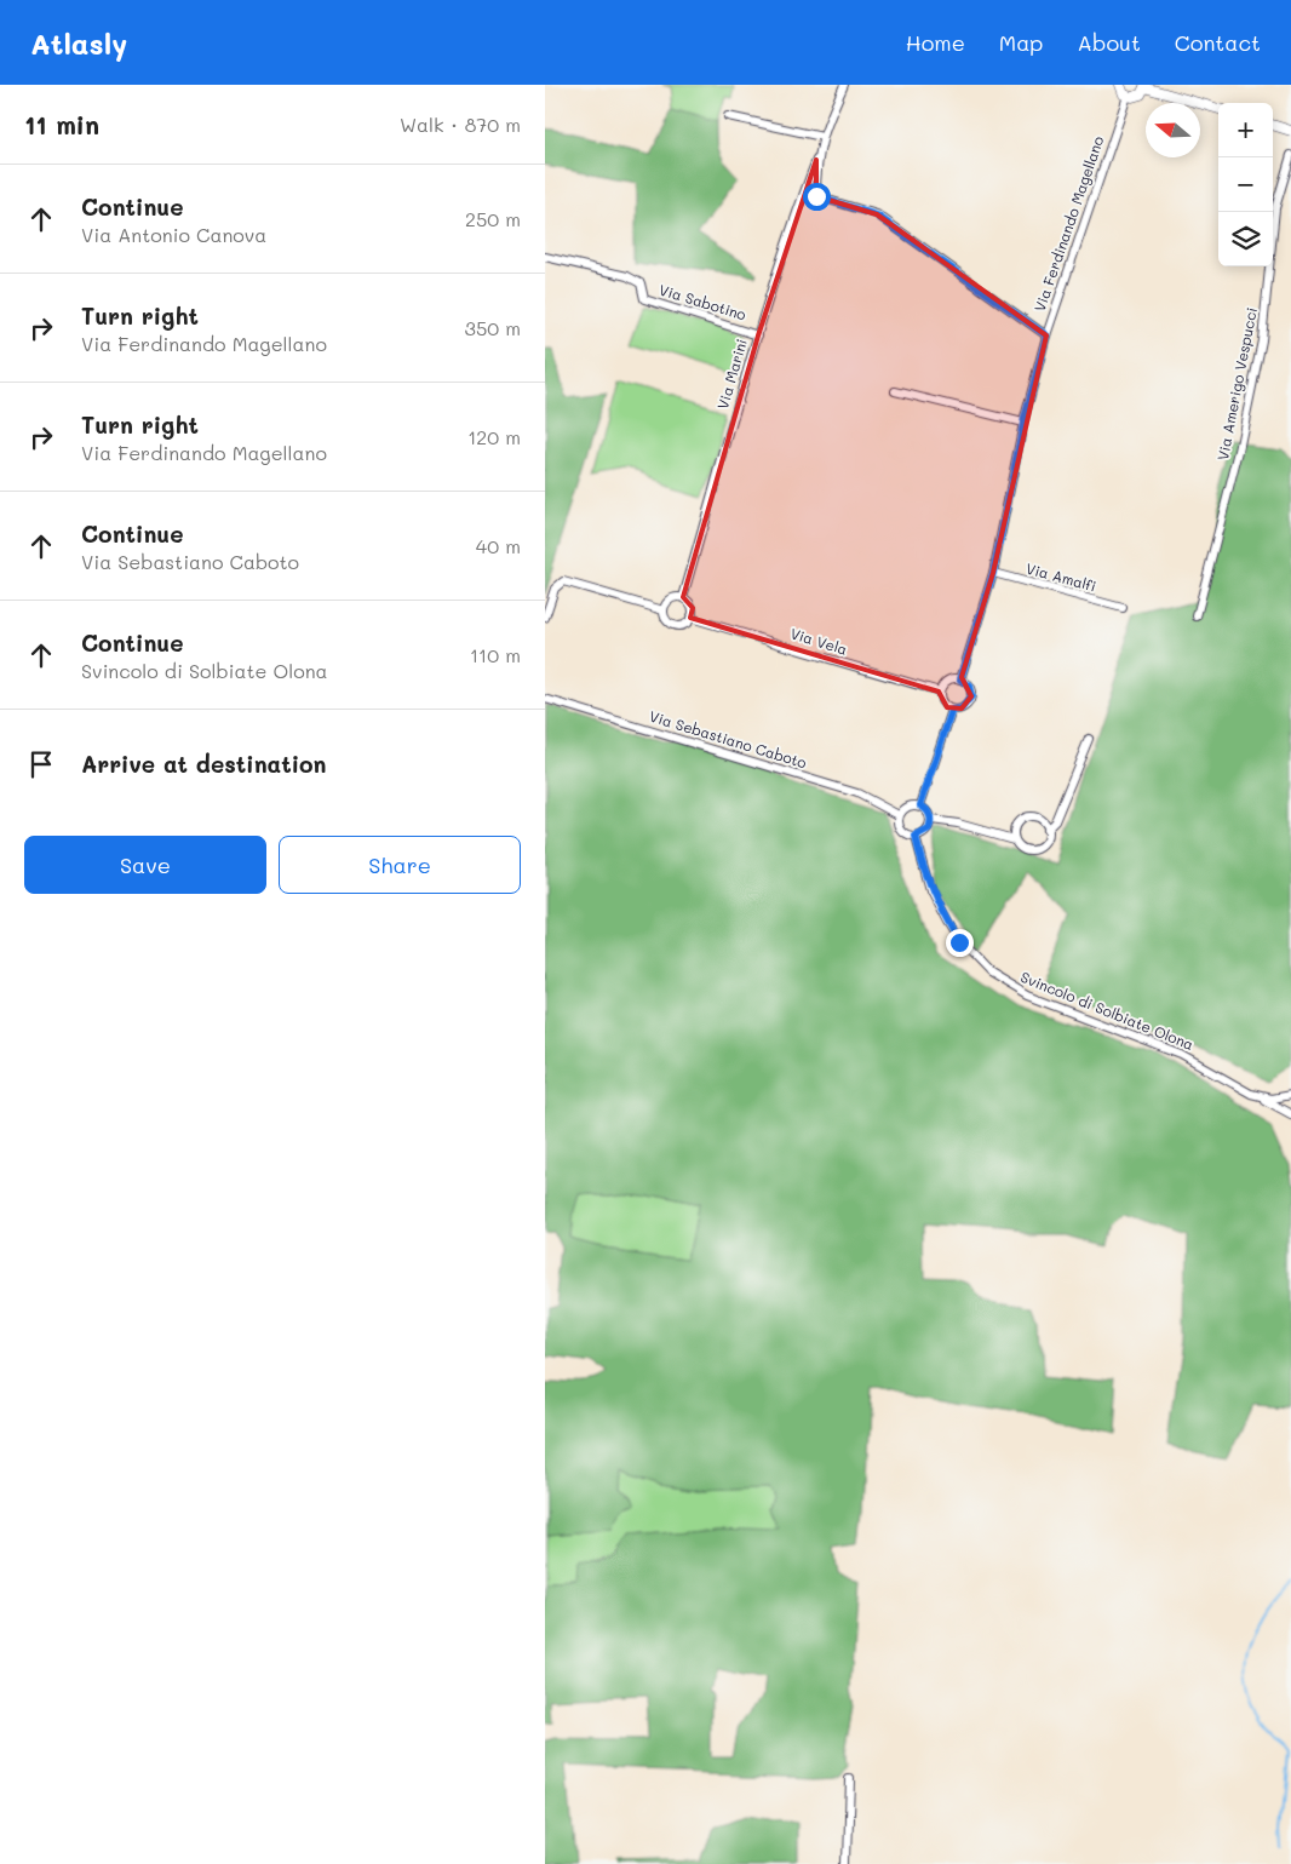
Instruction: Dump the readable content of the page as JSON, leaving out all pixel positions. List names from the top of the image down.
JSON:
{
  "streets": {
    "street": [
      "Via Ferdinando Magellano",
      "Via Sabotino",
      "Via Marini",
      "Via Amerigo Vespucci",
      "Via Amalfi",
      "Via Vela",
      "Via Sebastiano Caboto",
      "Svincolo di Solbiate Olona"
    ]
  },
  "crossings": [
    ["Via Ferdinando Magellano", "Via Amalfi"],
    ["Via Ferdinando Magellano", "Via Vela"],
    ["Via Sabotino", "Via Marini"],
    ["Via Marini", "Via Vela"],
    ["Via Sebastiano Caboto", "Svincolo di Solbiate Olona"]
  ],
  "north": "left",
  "page": {
    "header": "Atlasly",
    "nav": [
      "Home",
      "Map",
      "About",
      "Contact"
    ],
    "heading": ["11 min", "Walk · 870 m"],
    "map_buttons": ["+", "−"],
    "list": [
      ["Continue", "Via Antonio Canova", "250 m"],
      ["Turn right", "Via Ferdinando Magellano", "350 m"],
      ["Turn right", "Via Ferdinando Magellano", "120 m"],
      ["Continue", "Via Sebastiano Caboto", "40 m"],
      ["Continue", "Svincolo di Solbiate Olona", "110 m"],
      "Arrive at destination"
    ],
    "buttons": ["Save", "Share"]
  }
}
